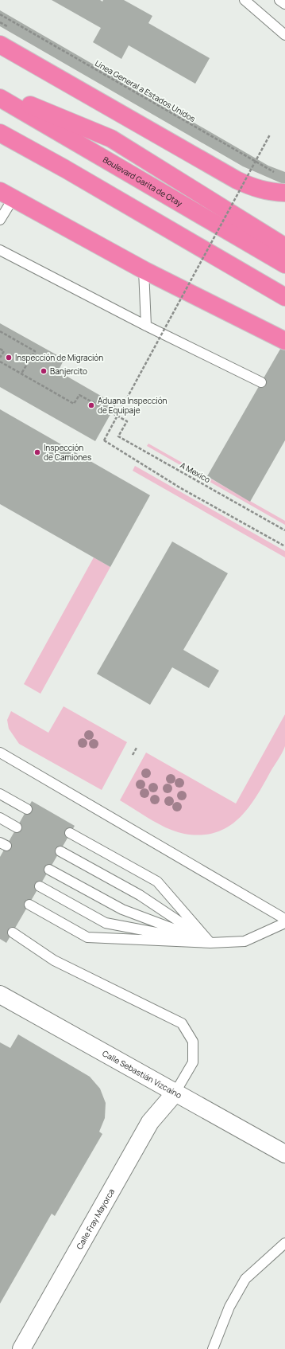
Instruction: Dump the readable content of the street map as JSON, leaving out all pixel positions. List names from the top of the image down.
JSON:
{
  "streets": {
    "highway": ["Boulevard Garita de Otay"],
    "street": ["Calle Sebastián Vizcaíno", "Calle Fray Mayorca"],
    "path": ["Linea General a Estados Unidos", "A Mexico"]
  },
  "crossings": [
    ["Calle Sebastián Vizcaíno", "Calle Fray Mayorca"]
  ],
  "places": [
    "Inspección de Migración",
    "Banjercito",
    "Aduana Inspección de Equipaje",
    "Inspección de Camiones"
  ]
}
